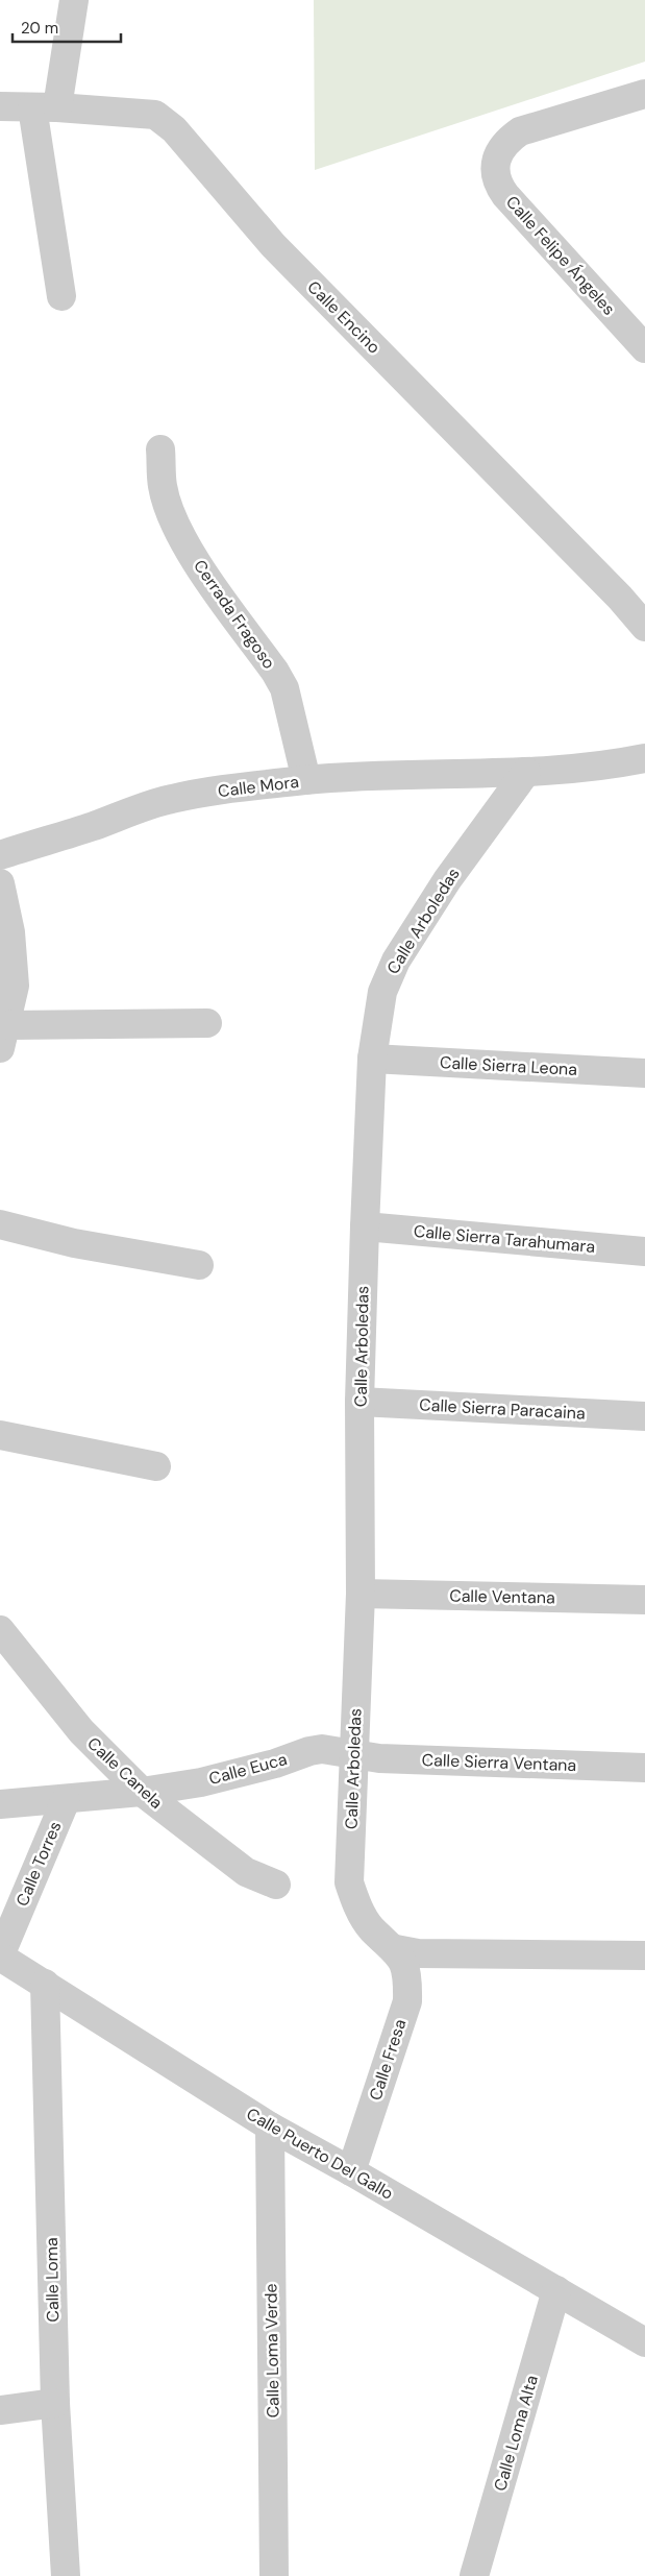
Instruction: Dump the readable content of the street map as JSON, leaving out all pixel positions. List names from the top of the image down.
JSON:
{
  "streets": {
    "street": [
      "Calle Felipe Ángeles",
      "Calle Encino",
      "Cerrada Fragoso",
      "Calle Mora",
      "Calle Arboledas",
      "Calle Sierra Leona",
      "Calle Sierra Tarahumara",
      "Calle Sierra Paracaina",
      "Calle Ventana",
      "Calle Sierra Ventana",
      "Calle Euca",
      "Calle Canela",
      "Calle Torres",
      "Calle Fresa",
      "Calle Puerto Del Gallo",
      "Calle Loma",
      "Calle Loma Verde",
      "Calle Loma Alta"
    ]
  },
  "crossings": [
    ["Cerrada Fragoso", "Calle Mora"],
    ["Calle Mora", "Calle Arboledas"],
    ["Calle Arboledas", "Calle Sierra Leona"],
    ["Calle Arboledas", "Calle Sierra Tarahumara"],
    ["Calle Arboledas", "Calle Sierra Paracaina"],
    ["Calle Arboledas", "Calle Ventana"],
    ["Calle Arboledas", "Calle Sierra Ventana"],
    ["Calle Arboledas", "Calle Euca"],
    ["Calle Arboledas", "Calle Fresa"],
    ["Calle Sierra Ventana", "Calle Euca"],
    ["Calle Euca", "Calle Canela"],
    ["Calle Euca", "Calle Torres"],
    ["Calle Torres", "Calle Puerto Del Gallo"],
    ["Calle Fresa", "Calle Puerto Del Gallo"],
    ["Calle Puerto Del Gallo", "Calle Loma"],
    ["Calle Puerto Del Gallo", "Calle Loma Verde"],
    ["Calle Puerto Del Gallo", "Calle Loma Alta"]
  ],
  "scale_bar": "20 m"
}
